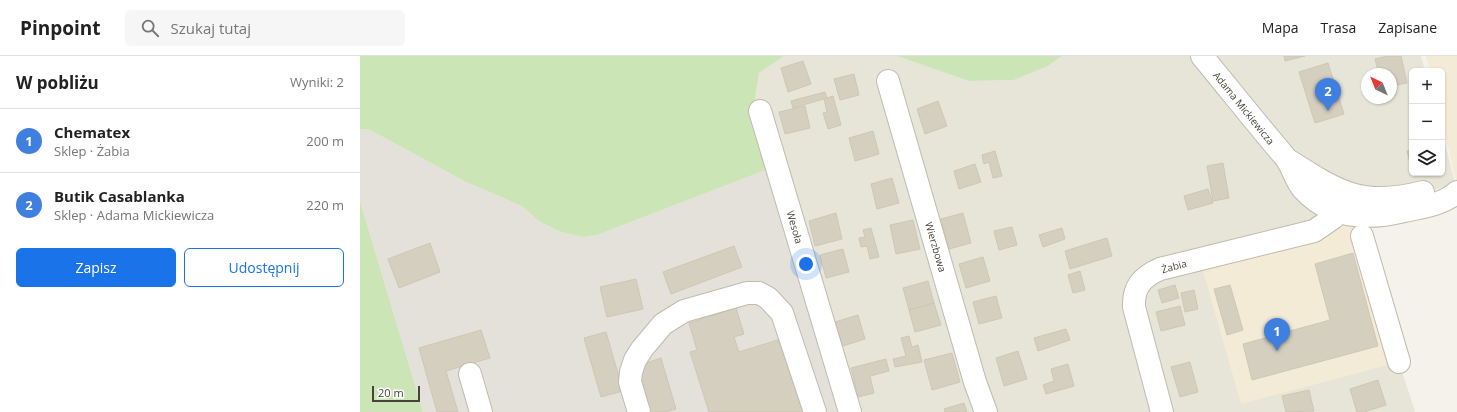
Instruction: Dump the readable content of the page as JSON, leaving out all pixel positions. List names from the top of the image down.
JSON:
{
  "streets": {
    "street": [
      "Adama Mickiewicza",
      "Wesoła",
      "Wierzbowa",
      "Żabia"
    ]
  },
  "crossings": [
    ["Adama Mickiewicza", "Żabia"]
  ],
  "scale_bar": "20 m",
  "north": "top left",
  "page": {
    "header": "Pinpoint",
    "search": "Szukaj tutaj",
    "nav": ["Mapa", "Trasa", "Zapisane"],
    "heading": ["W pobliżu", "Wyniki: 2"],
    "map_buttons": ["+", "−"],
    "pins": ["2", "1"],
    "list": [
      {
        "mark": "1",
        "name": "Chematex",
        "note": "Sklep · Żabia",
        "value": "200 m"
      },
      {
        "mark": "2",
        "name": "Butik Casablanka",
        "note": "Sklep · Adama Mickiewicza",
        "value": "220 m"
      }
    ],
    "buttons": ["Zapisz", "Udostępnij"],
    "scale": "20 m"
  }
}
